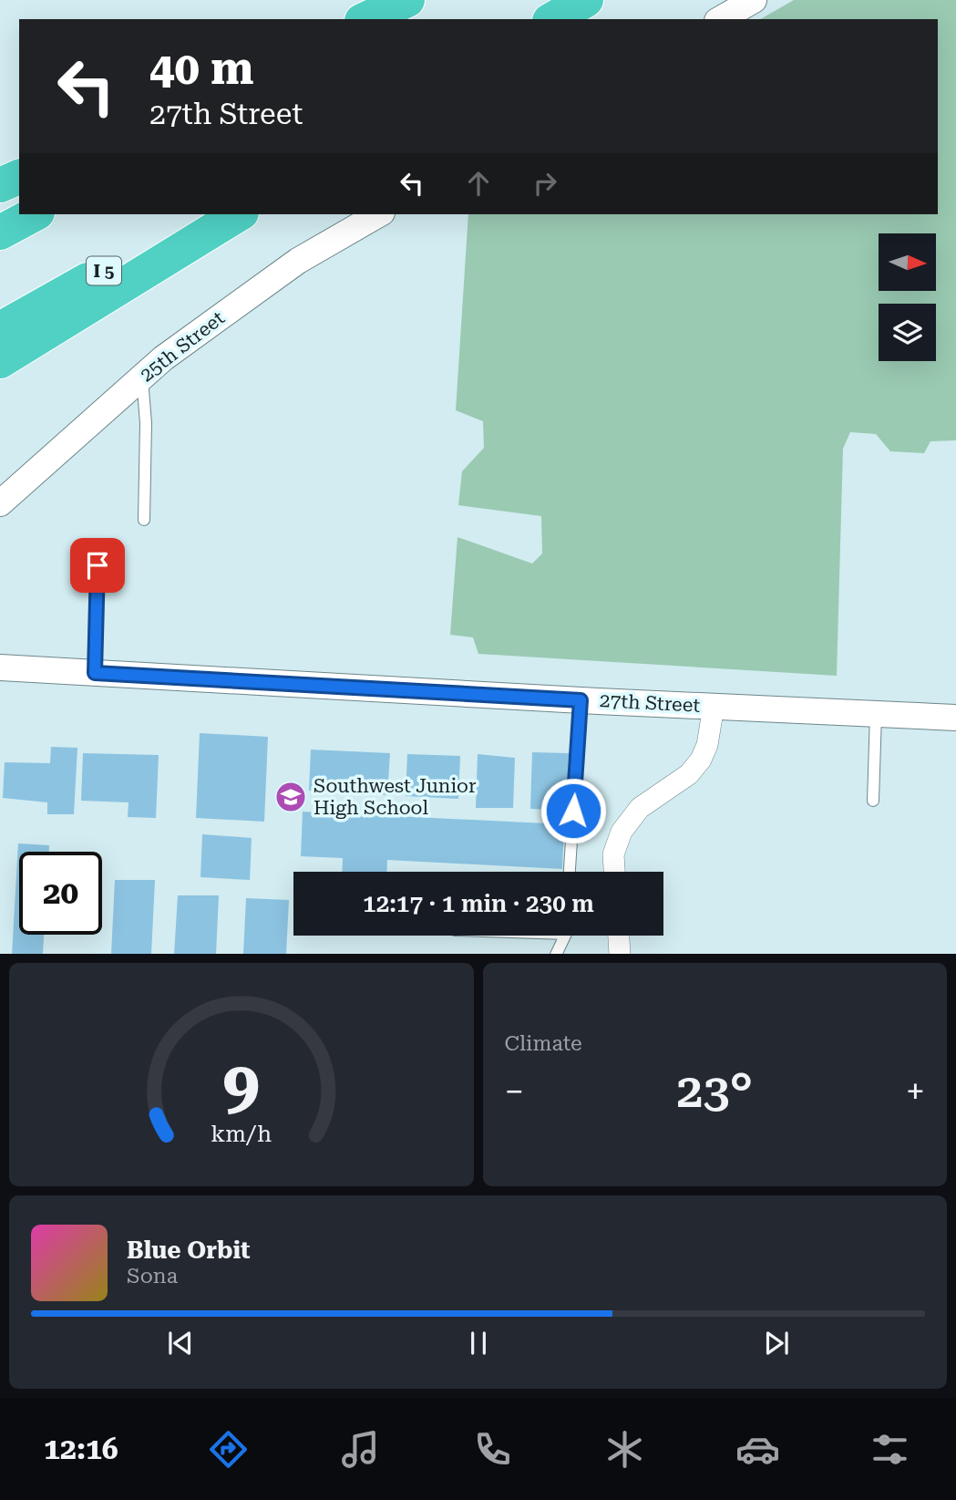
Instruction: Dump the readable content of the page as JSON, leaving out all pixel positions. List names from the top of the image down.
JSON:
{
  "streets": {
    "highway": ["I 5"],
    "street": ["25th Street", "27th Street"]
  },
  "places": {
    "school or university": ["Southwest Junior High School"]
  },
  "north": "right",
  "page": {
    "turn": ["40 m", "27th Street"],
    "limit": "20",
    "trip": "12:17 · 1 min · 230 m",
    "tile": "Climate",
    "heat": ["−", "23°", "+"],
    "song": ["Blue Orbit", "Sona"],
    "tabs": "12:16",
    "gauge": ["9", "km/h"]
  }
}
